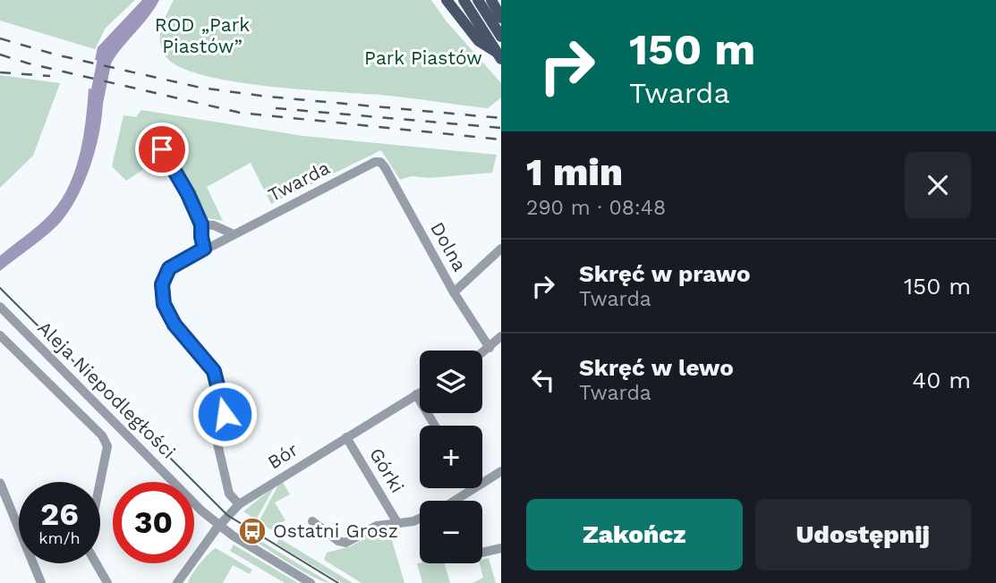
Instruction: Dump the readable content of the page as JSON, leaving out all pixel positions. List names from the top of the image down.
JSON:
{
  "streets": {
    "street": [
      "Twarda",
      "Dolna",
      "Aleja Niepodległości",
      "Bór",
      "Górki"
    ]
  },
  "crossings": [
    ["Twarda", "Dolna"],
    ["Twarda", "Bór"],
    ["Aleja Niepodległości", "Bór"],
    ["Bór", "Górki"]
  ],
  "parks": ["ROD „Park Piastów”", "Park Piastów"],
  "places": {
    "bus stop": ["Ostatni Grosz"]
  },
  "page": {
    "turn": ["150 m", "Twarda"],
    "heading": ["1 min", "290 m · 08:48"],
    "list": [
      {
        "name": "Skręć w prawo",
        "note": "Twarda",
        "value": "150 m"
      },
      {
        "name": "Skręć w lewo",
        "note": "Twarda",
        "value": "40 m"
      }
    ],
    "map_buttons": ["+", "−"],
    "speed": "26 km/h",
    "limit": "30",
    "buttons": ["Zakończ", "Udostępnij"]
  }
}
